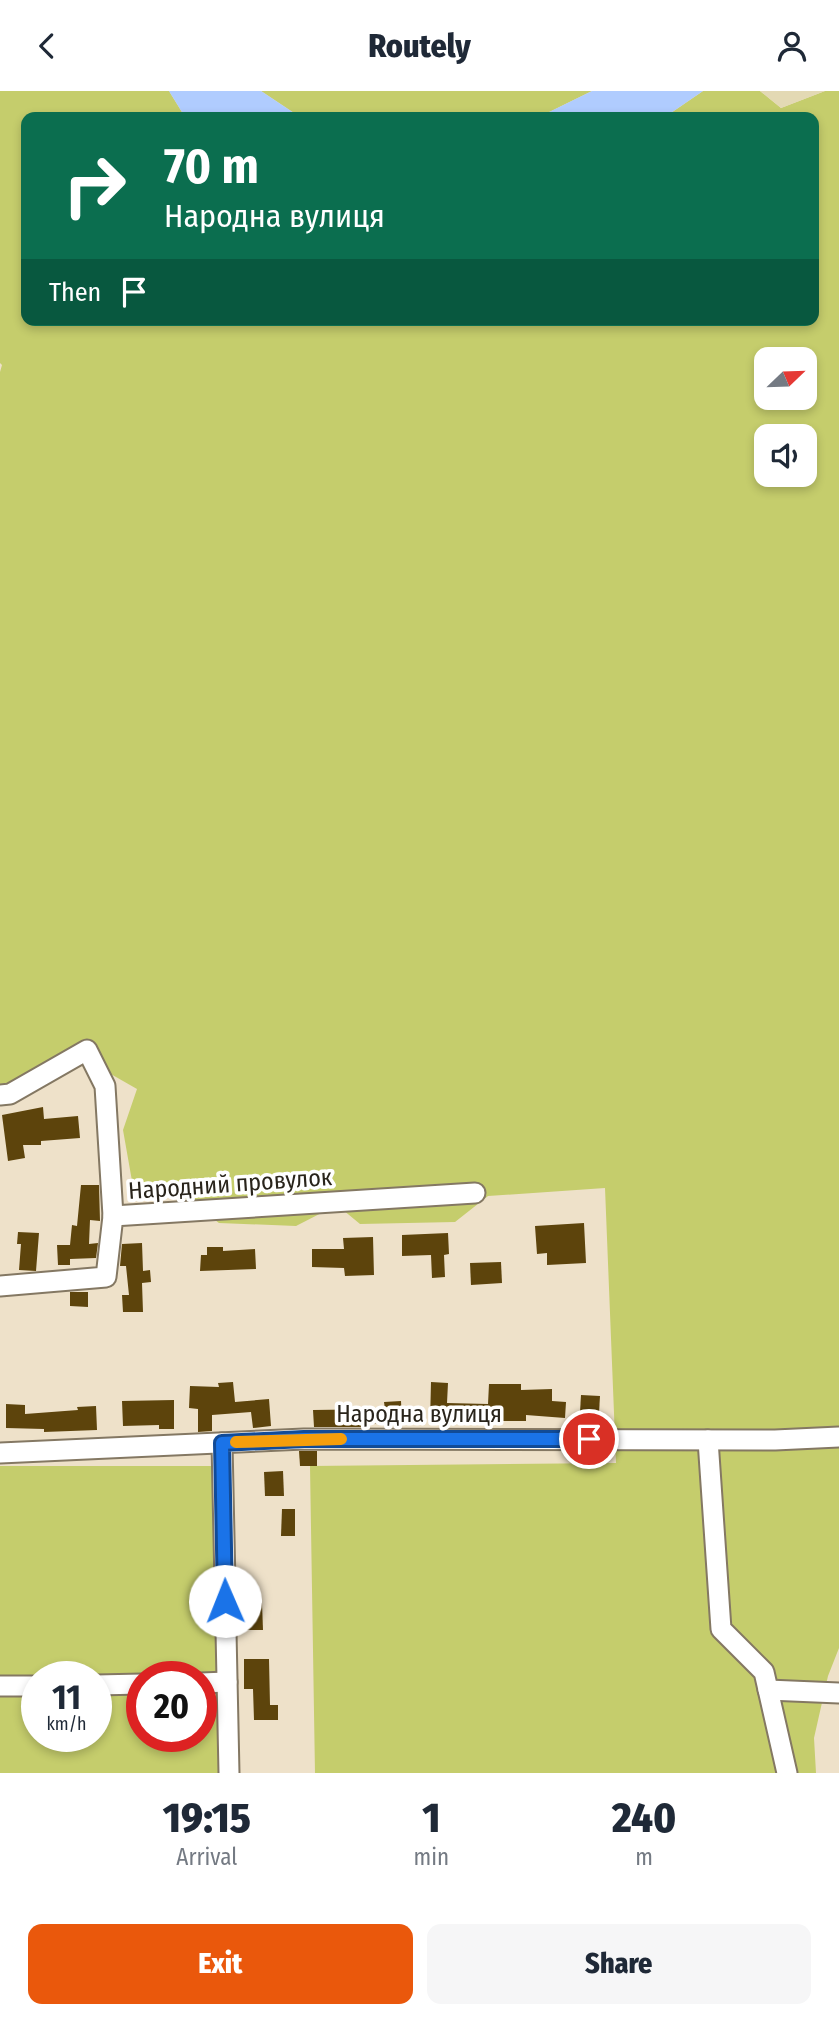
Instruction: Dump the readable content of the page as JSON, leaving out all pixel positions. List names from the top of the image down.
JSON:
{
  "streets": {
    "street": ["Народний провулок", "Народна вулиця"]
  },
  "north": "top right",
  "page": {
    "header": "Routely",
    "turn": ["70 m", "Народна вулиця"],
    "then": "Then",
    "speed": "11 km/h",
    "limit": "20",
    "eta": [
      "19:15",
      "Arrival",
      "1",
      "min",
      "240",
      "m"
    ],
    "buttons": ["Exit", "Share"]
  }
}
